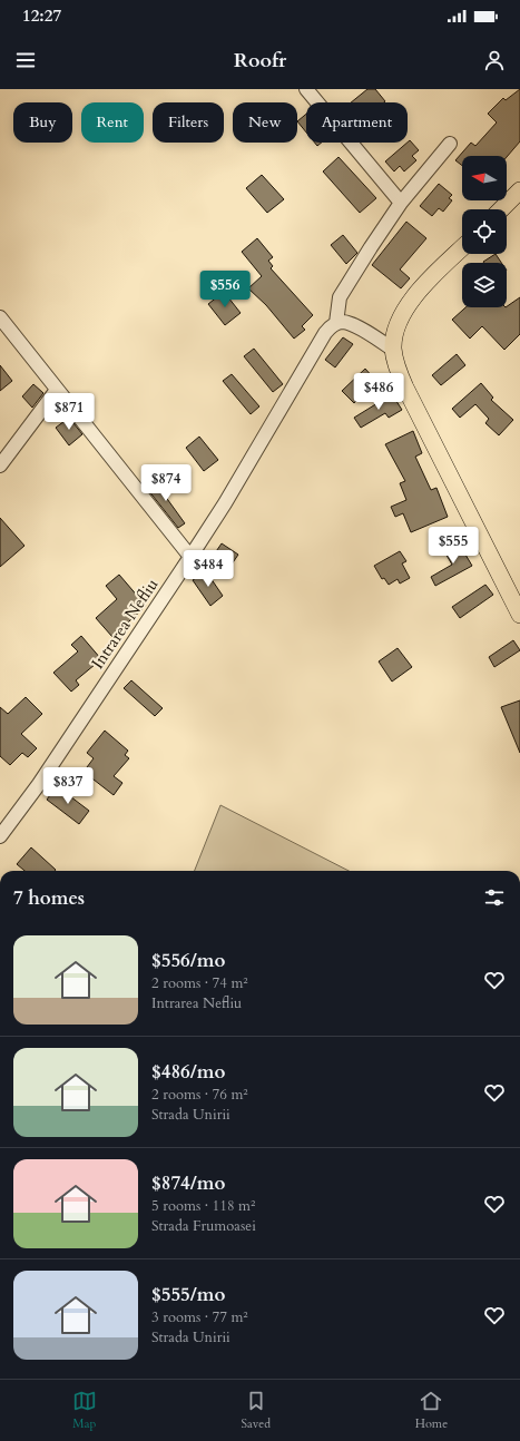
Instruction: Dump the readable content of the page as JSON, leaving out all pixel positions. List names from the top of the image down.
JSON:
{
  "streets": {
    "street": ["Intrarea Nefliu"]
  },
  "north": "left",
  "page": {
    "status": "12:27",
    "header": "Roofr",
    "chip": [
      "Buy",
      "Rent",
      "Filters",
      "New",
      "Apartment"
    ],
    "price": [
      "$556",
      "$486",
      "$871",
      "$874",
      "$555",
      "$484",
      "$837"
    ],
    "heading": "7 homes",
    "list": [
      {
        "name": "$556/mo",
        "note": "2 rooms · 74 m² · Intrarea Nefliu"
      },
      {
        "name": "$486/mo",
        "note": "2 rooms · 76 m² · Strada Unirii"
      },
      {
        "name": "$874/mo",
        "note": "5 rooms · 118 m² · Strada Frumoasei"
      },
      {
        "name": "$555/mo",
        "note": "3 rooms · 77 m² · Strada Unirii"
      }
    ],
    "tabs": ["Map", "Saved", "Home"]
  }
}
